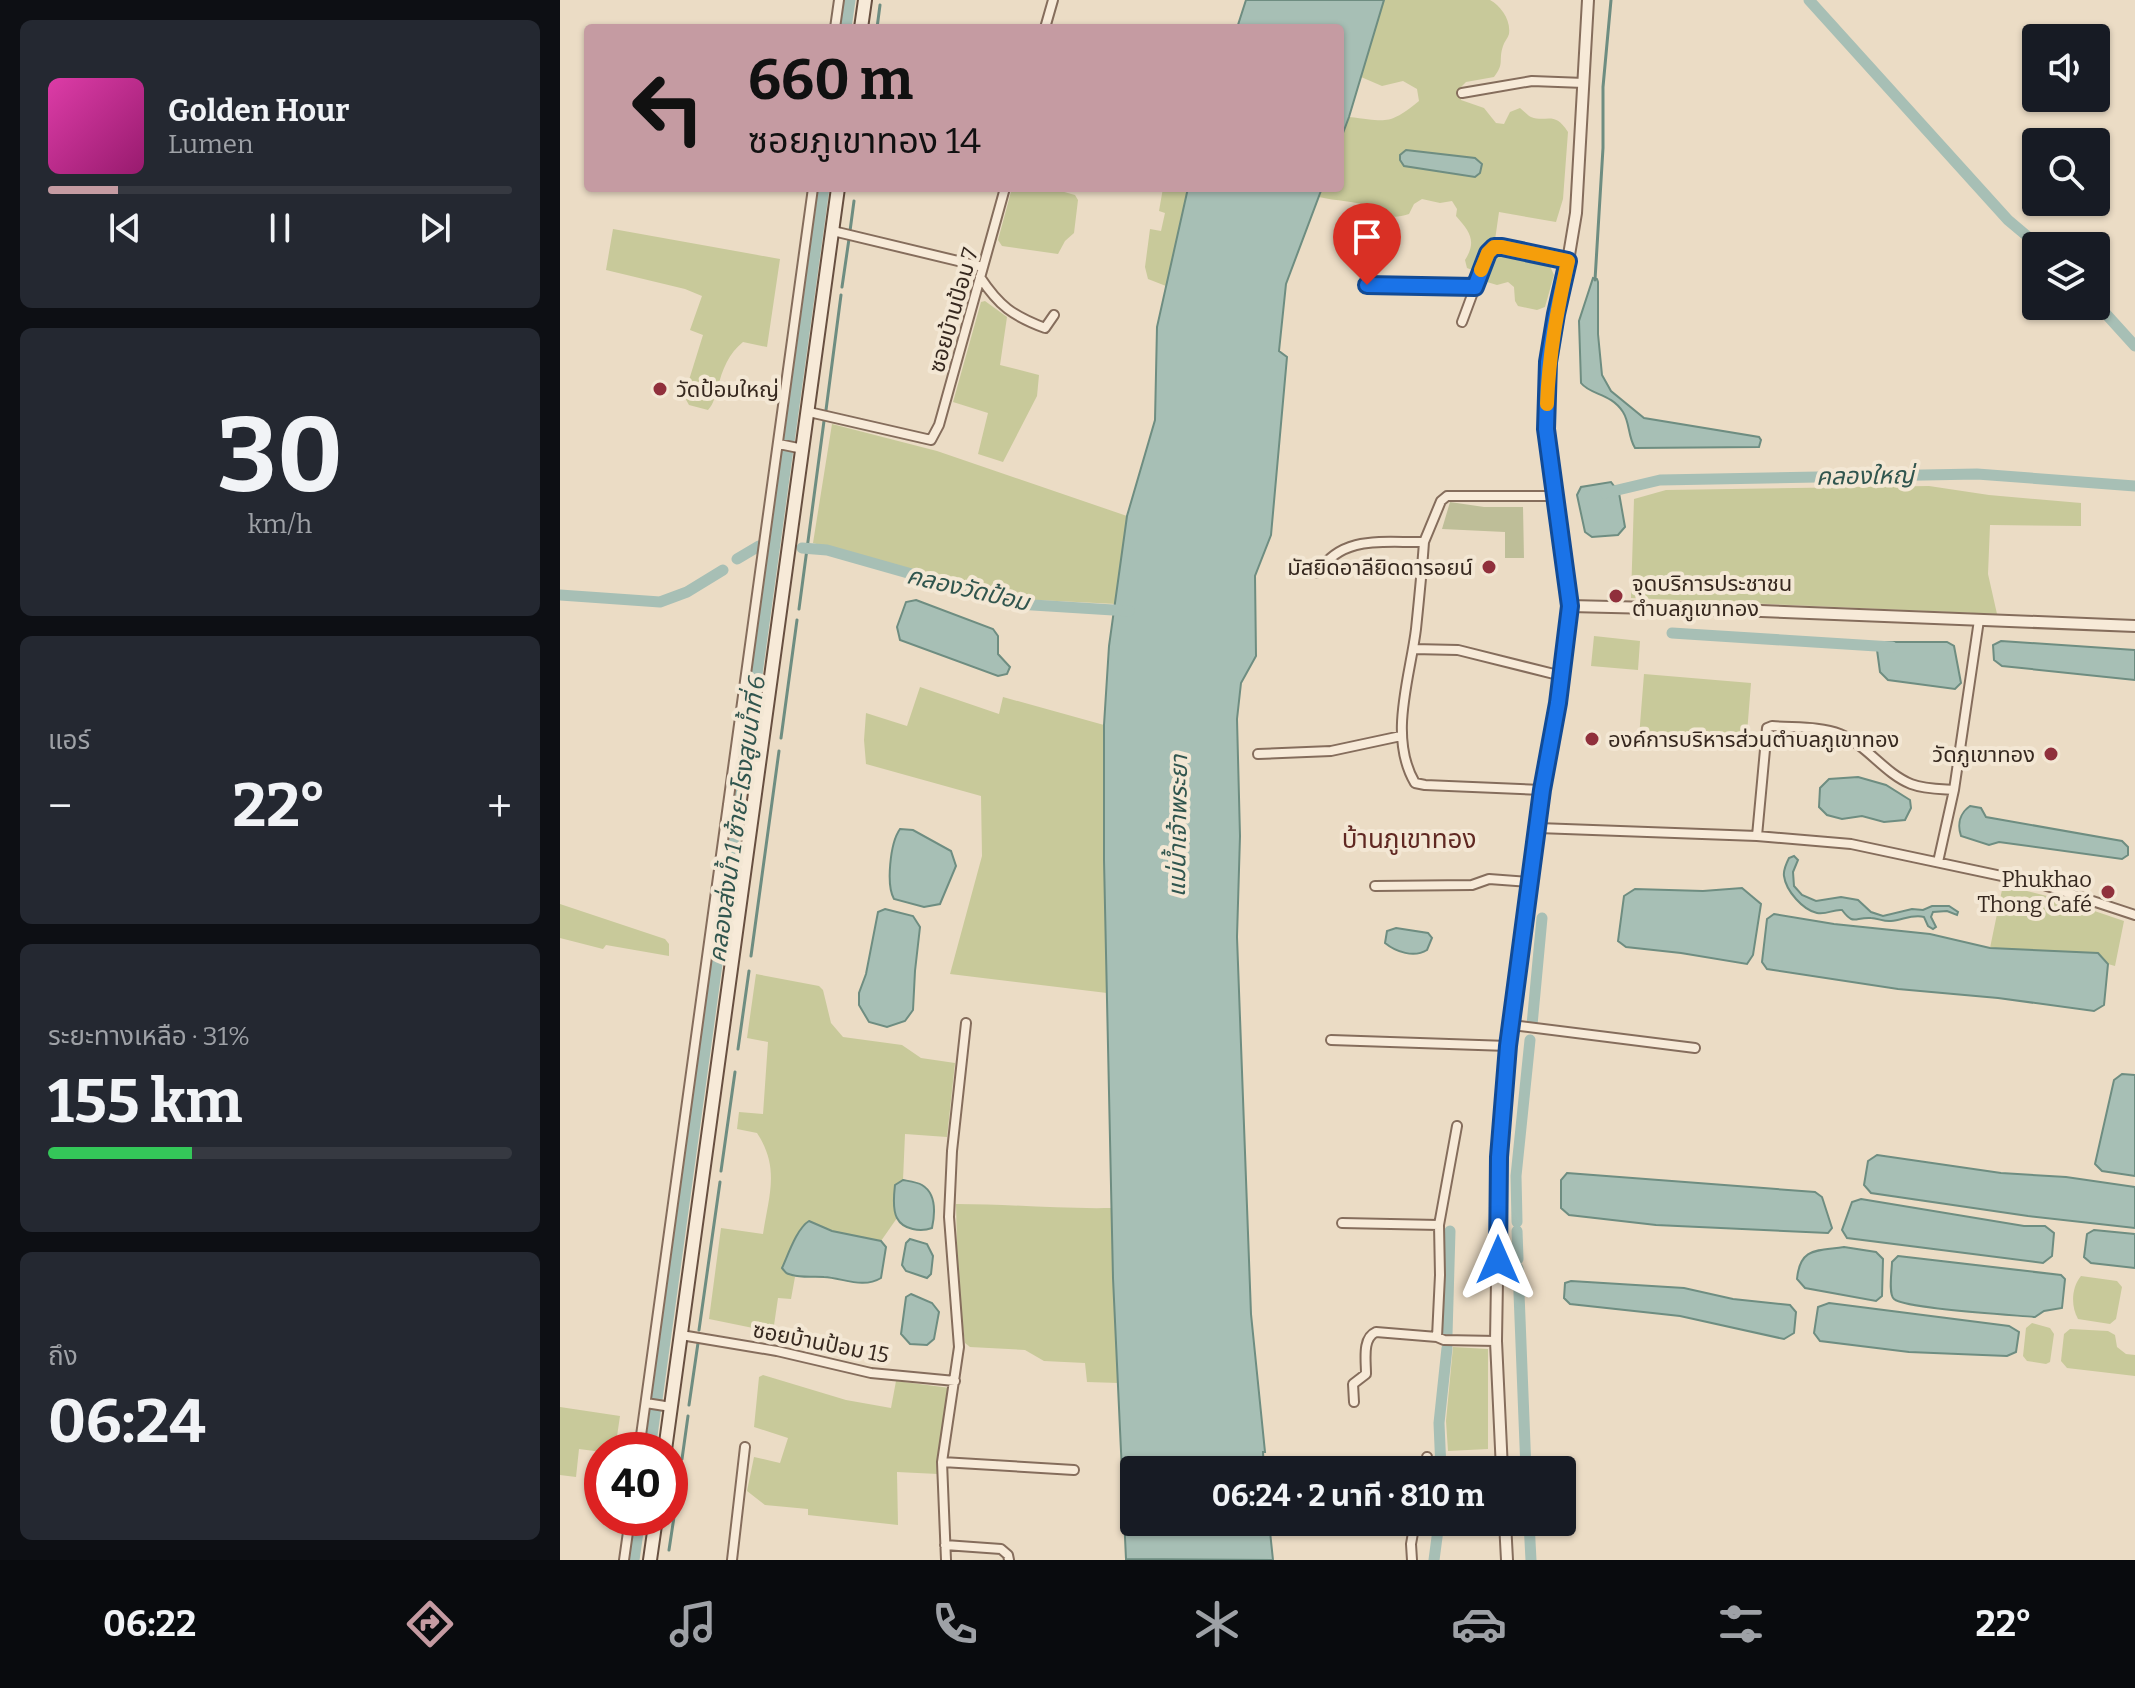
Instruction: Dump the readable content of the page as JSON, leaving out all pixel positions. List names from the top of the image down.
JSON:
{
  "streets": {
    "street": ["ซอยบ้านป้อม 7", "ซอยบ้านป้อม 15"]
  },
  "districts": ["บ้านภูเขาทอง"],
  "water": [
    "คลองใหญ่",
    "คลองวัดป้อม",
    "คลองส่งน้ำ 1 ซ้าย-โรงสูบน้ำที่ 6",
    "แม่น้ำเจ้าพระยา"
  ],
  "places": [
    "วัดป้อมใหญ่",
    "มัสยิดอาลียิดดารอยน์",
    "จุดบริการประชาชน ตำบลภูเขาทอง",
    "องค์การบริหารส่วนตำบลภูเขาทอง",
    "วัดภูเขาทอง",
    "Phukhao Thong Café"
  ],
  "page": {
    "turn": ["660 m", "ซอยภูเขาทอง 14"],
    "song": ["Golden Hour", "Lumen"],
    "tile": [
      ["30", "km/h"],
      "แอร์",
      ["ระยะทางเหลือ · 31%", "155 km"],
      ["ถึง", "06:24"]
    ],
    "heat": ["−", "22°", "+"],
    "limit": "40",
    "trip": "06:24 · 2 นาที · 810 m",
    "tabs": ["06:22", "22°"]
  }
}
